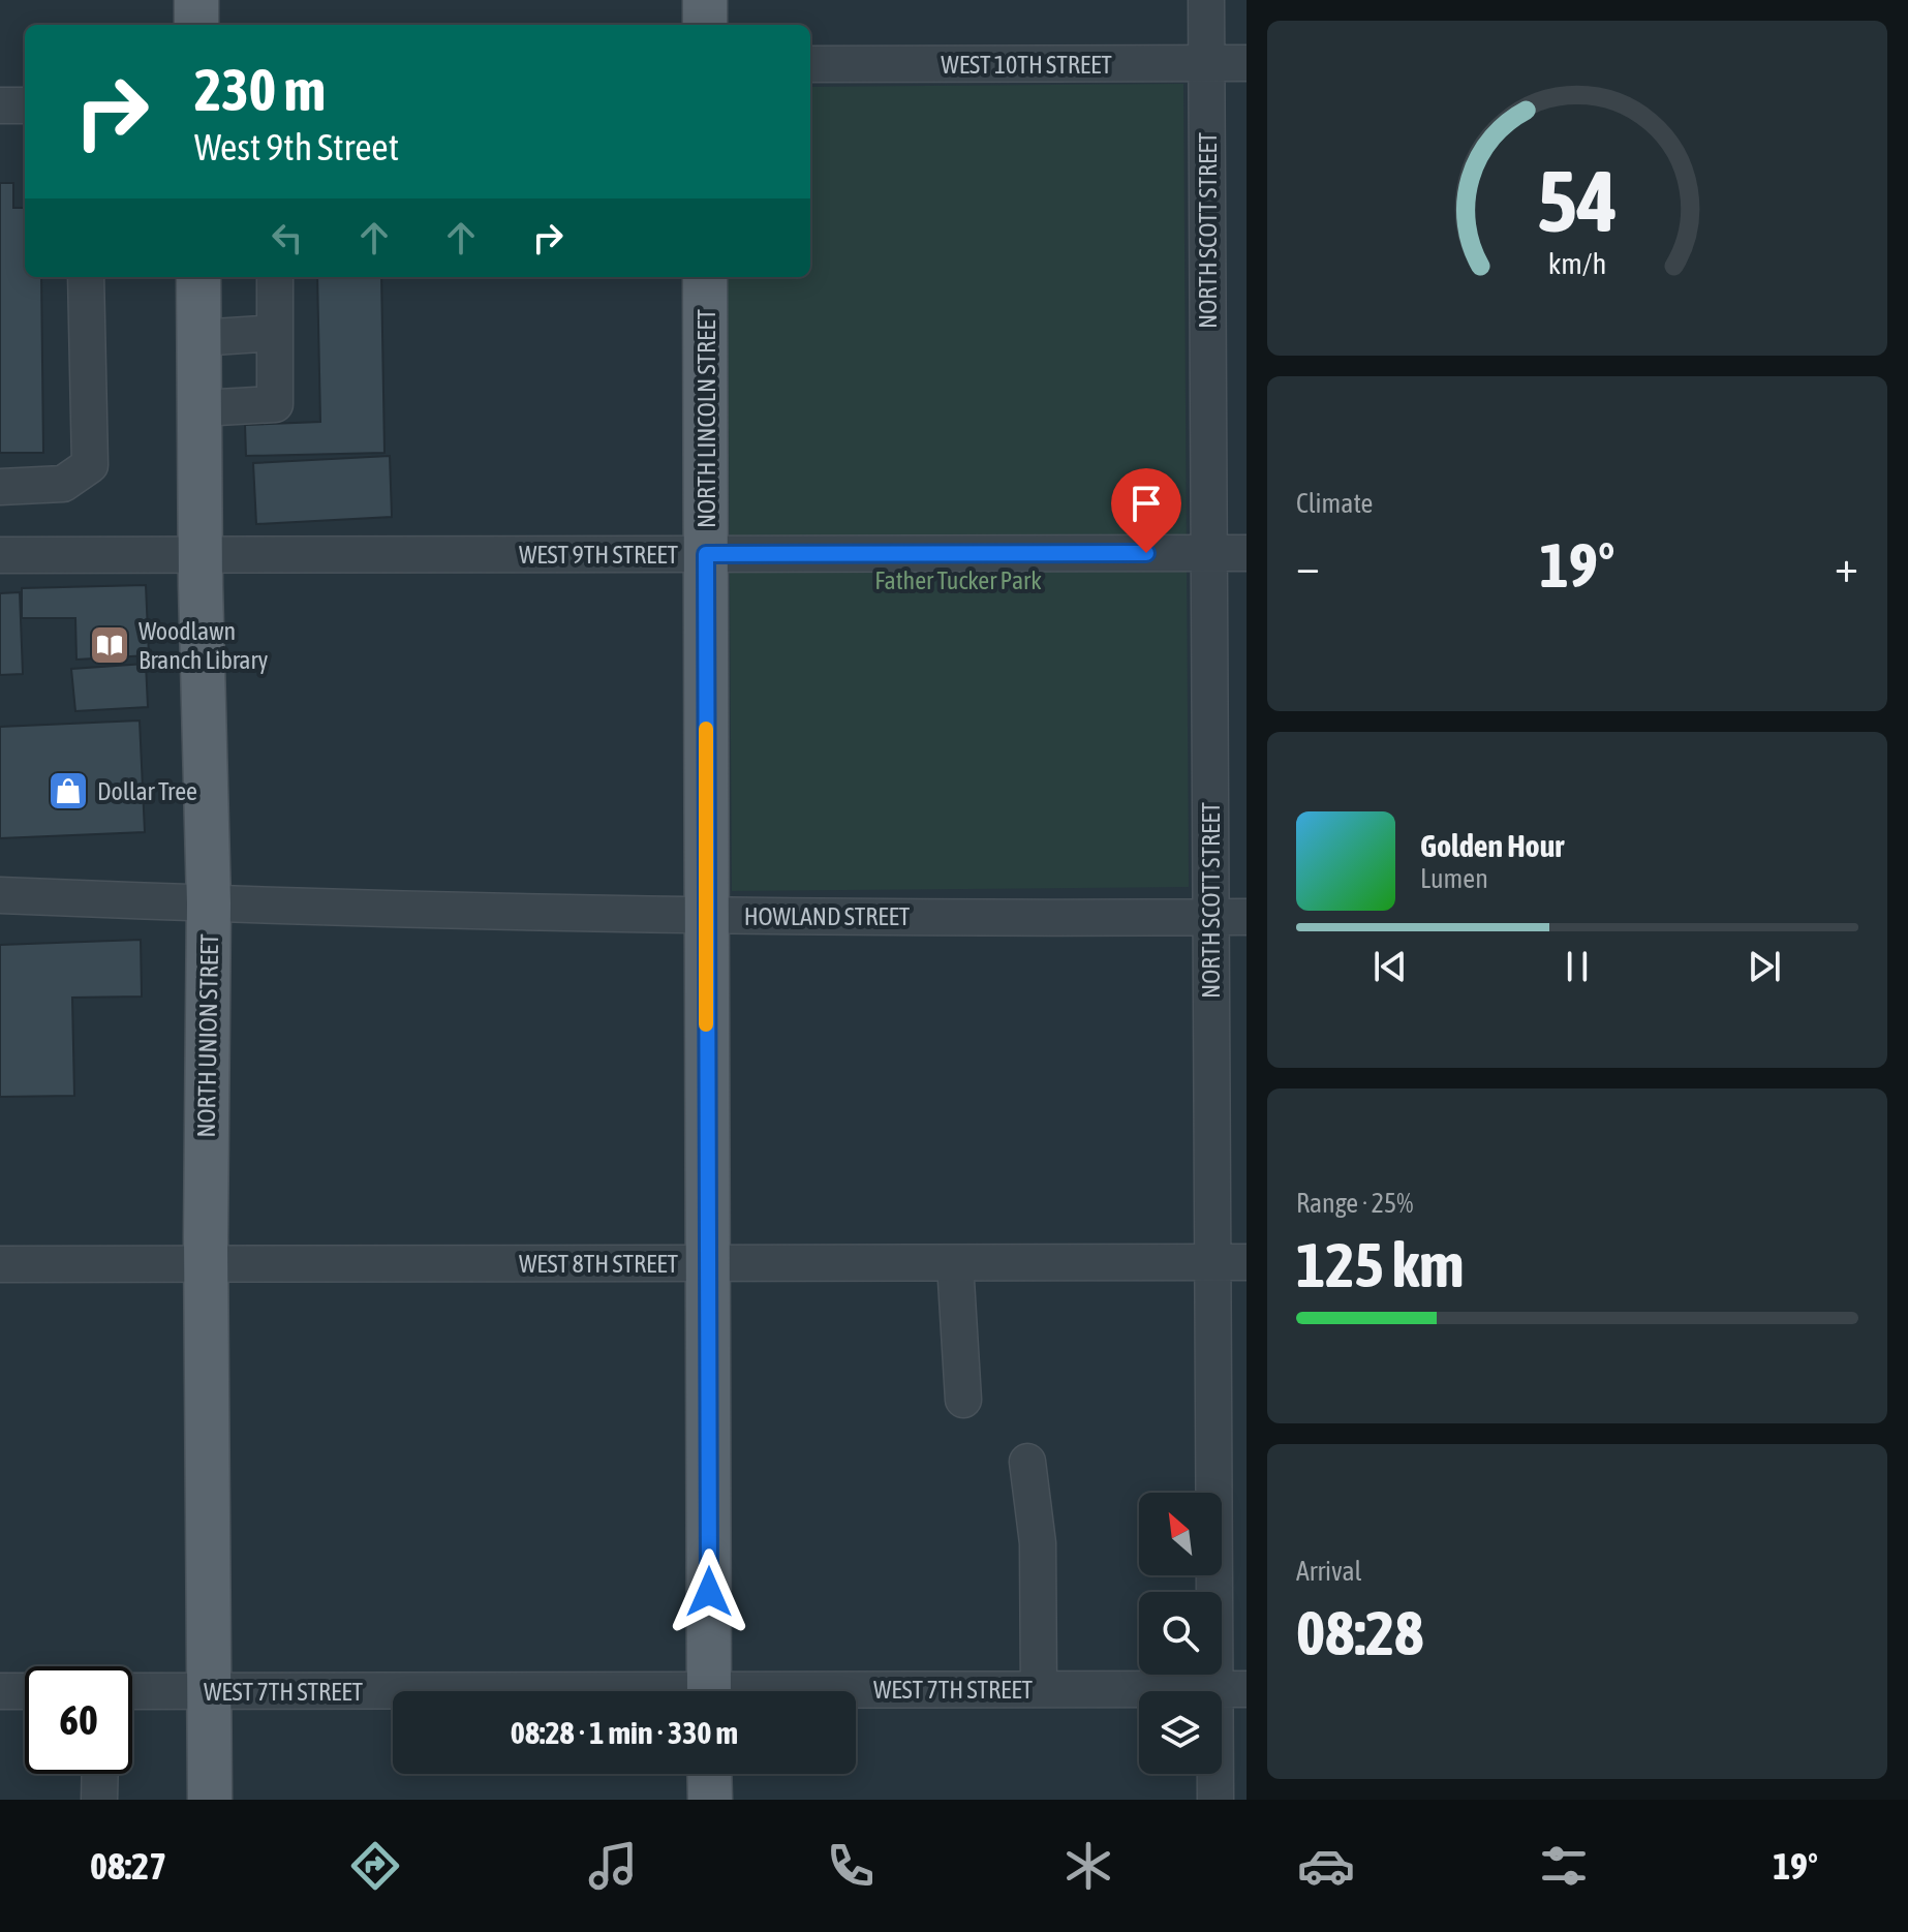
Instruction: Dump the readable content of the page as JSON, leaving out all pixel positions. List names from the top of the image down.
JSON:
{
  "streets": {
    "main road": ["NORTH LINCOLN STREET", "NORTH UNION STREET"],
    "street": [
      "WEST 10TH STREET",
      "NORTH SCOTT STREET",
      "WEST 9TH STREET",
      "HOWLAND STREET",
      "WEST 8TH STREET",
      "WEST 7TH STREET"
    ]
  },
  "crossings": [
    ["WEST 10TH STREET", "NORTH SCOTT STREET"],
    ["NORTH SCOTT STREET", "WEST 9TH STREET"],
    ["NORTH SCOTT STREET", "HOWLAND STREET"],
    ["NORTH SCOTT STREET", "WEST 8TH STREET"],
    ["NORTH SCOTT STREET", "WEST 7TH STREET"],
    ["NORTH LINCOLN STREET", "WEST 9TH STREET"],
    ["NORTH LINCOLN STREET", "HOWLAND STREET"],
    ["NORTH LINCOLN STREET", "WEST 8TH STREET"],
    ["WEST 9TH STREET", "NORTH UNION STREET"],
    ["HOWLAND STREET", "NORTH UNION STREET"],
    ["NORTH UNION STREET", "WEST 8TH STREET"],
    ["NORTH UNION STREET", "WEST 7TH STREET"]
  ],
  "parks": ["Father Tucker Park"],
  "places": {
    "library": ["Woodlawn Branch Library"],
    "shop": ["Dollar Tree"]
  },
  "north": "top left",
  "page": {
    "turn": ["230 m", "West 9th Street"],
    "tile": [
      "Climate",
      ["Range · 25%", "125 km"],
      ["Arrival", "08:28"]
    ],
    "heat": ["−", "19°", "+"],
    "song": ["Golden Hour", "Lumen"],
    "limit": "60",
    "trip": "08:28 · 1 min · 330 m",
    "tabs": ["08:27", "19°"],
    "gauge": ["54", "km/h"]
  }
}
